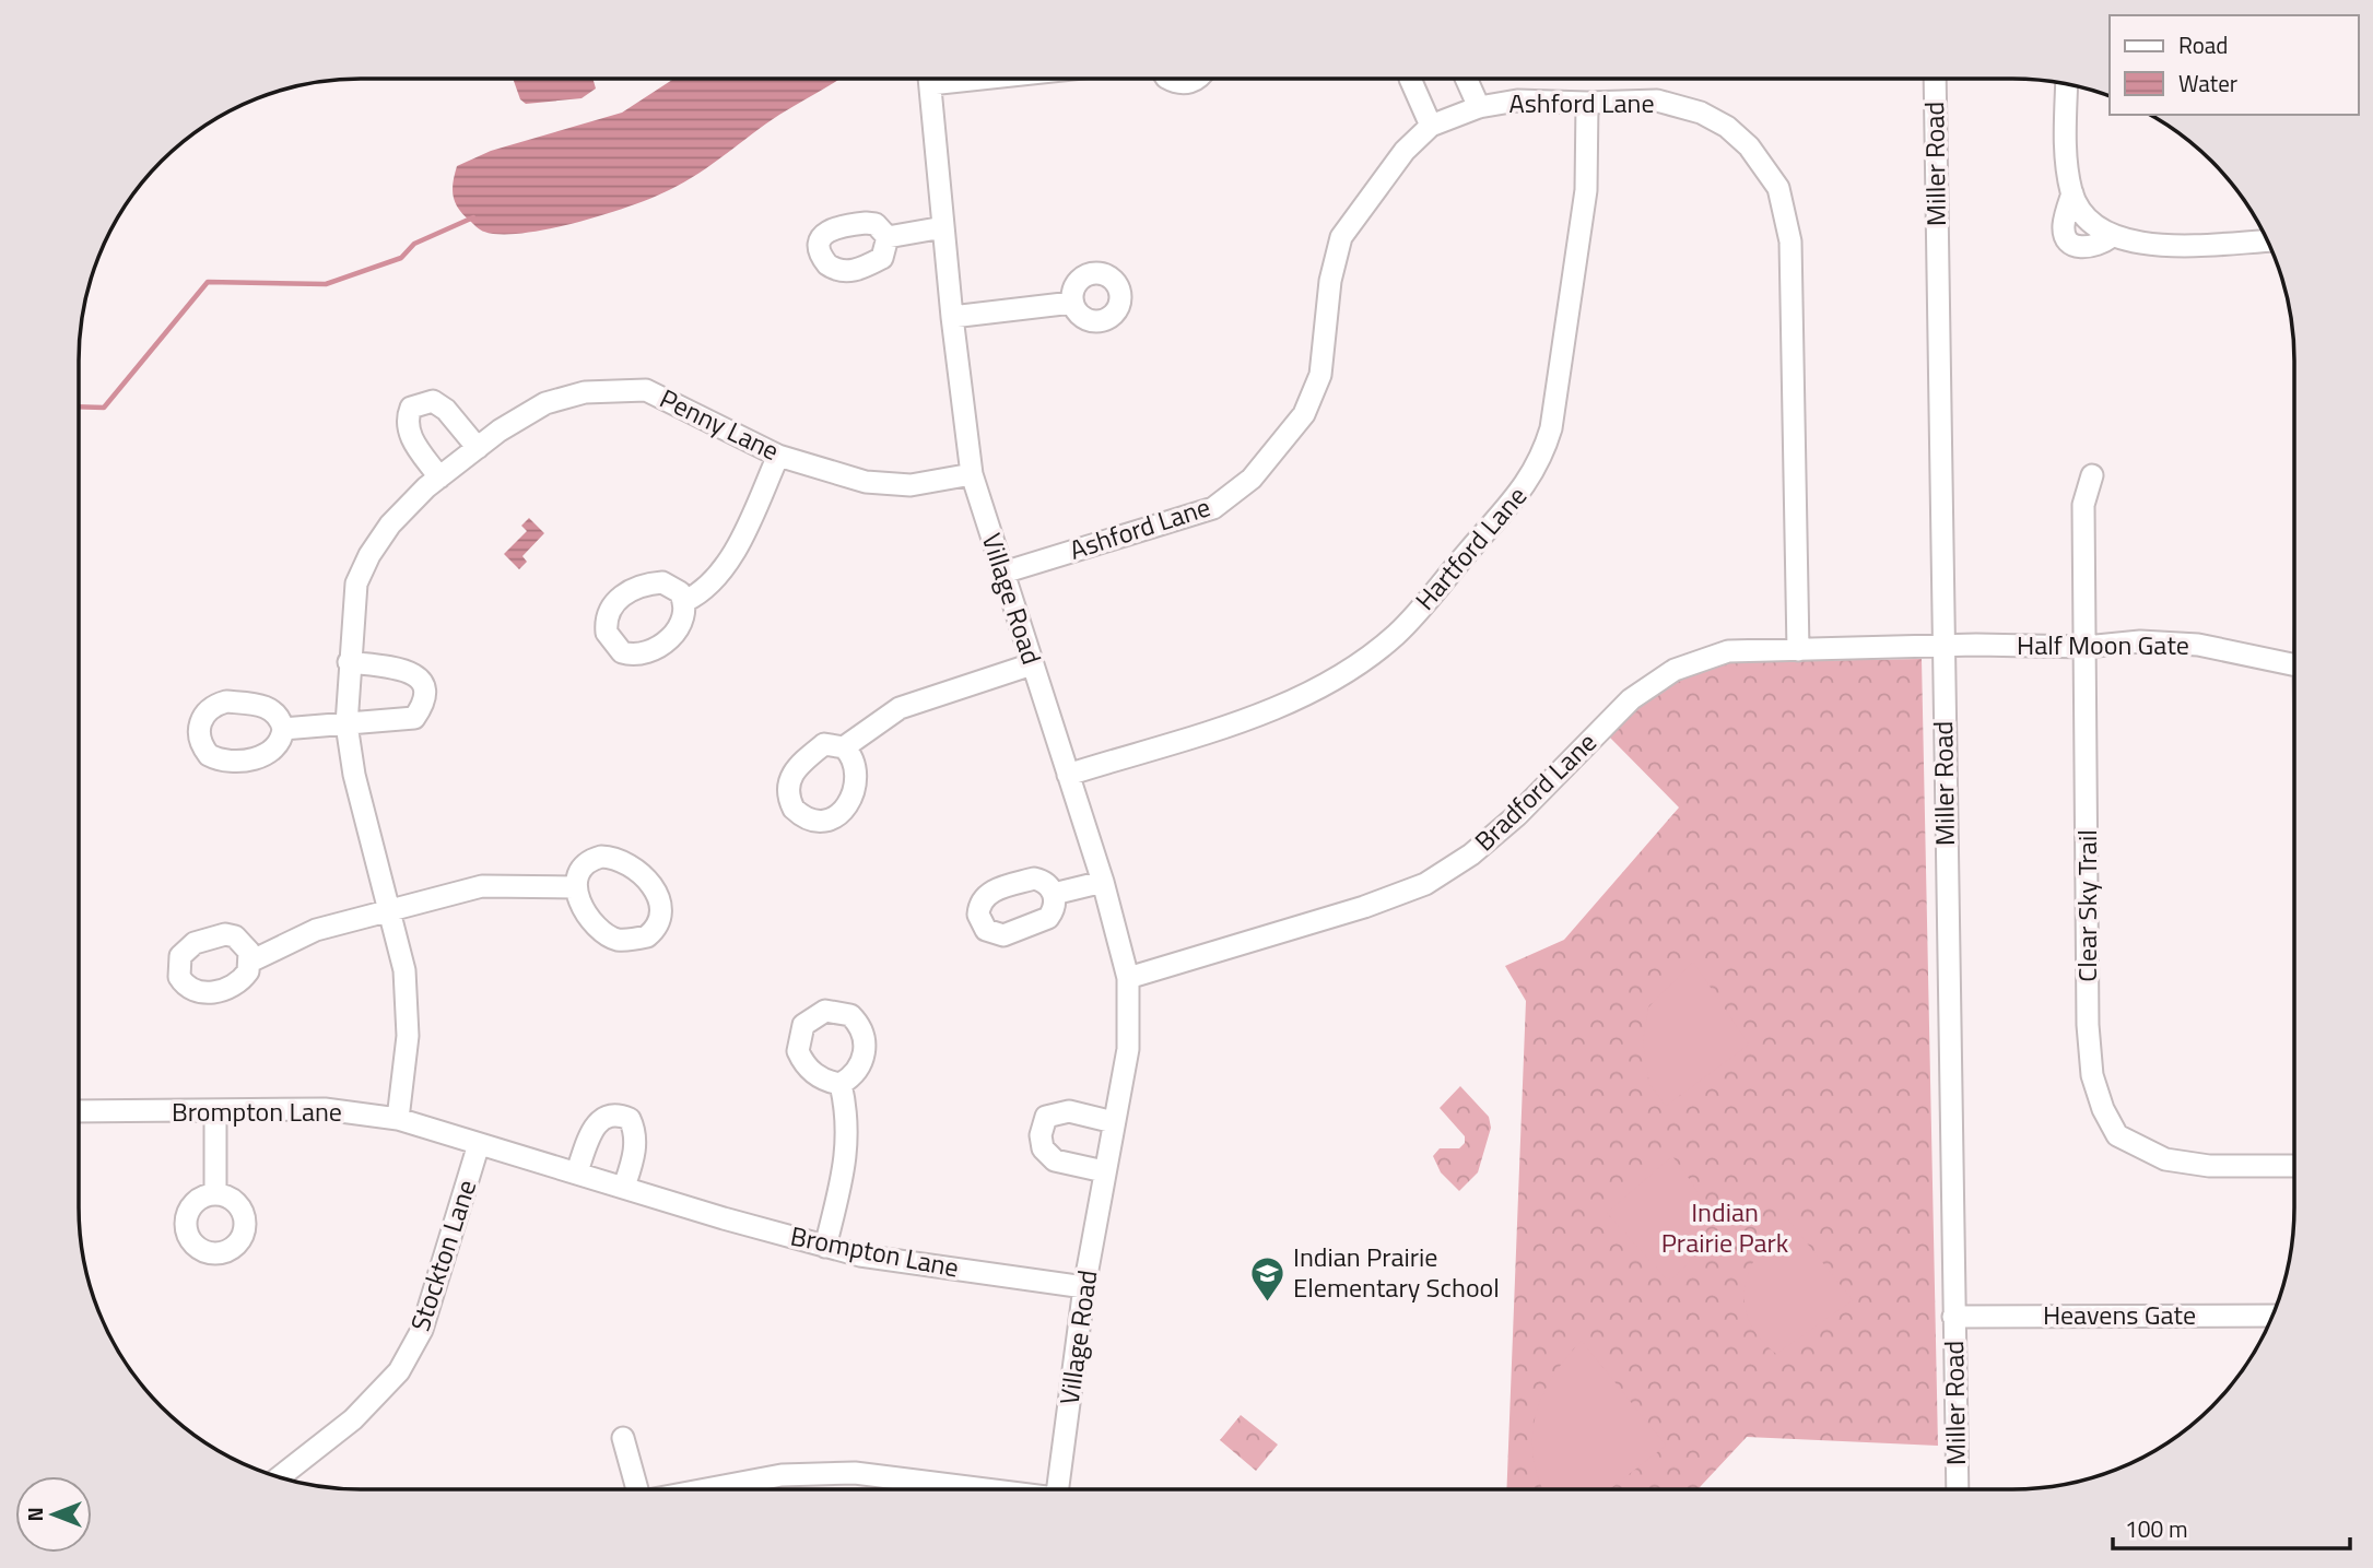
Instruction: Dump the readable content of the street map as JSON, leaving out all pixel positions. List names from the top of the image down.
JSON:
{
  "streets": {
    "street": [
      "Ashford Lane",
      "Miller Road",
      "Penny Lane",
      "Hartford Lane",
      "Village Road",
      "Half Moon Gate",
      "Bradford Lane",
      "Clear Sky Trail",
      "Brompton Lane",
      "Stockton Lane",
      "Heavens Gate"
    ]
  },
  "crossings": [
    ["Ashford Lane", "Hartford Lane"],
    ["Ashford Lane", "Village Road"],
    ["Ashford Lane", "Bradford Lane"],
    ["Miller Road", "Half Moon Gate"],
    ["Miller Road", "Bradford Lane"],
    ["Miller Road", "Heavens Gate"],
    ["Penny Lane", "Village Road"],
    ["Penny Lane", "Brompton Lane"],
    ["Hartford Lane", "Village Road"],
    ["Village Road", "Bradford Lane"],
    ["Village Road", "Brompton Lane"],
    ["Half Moon Gate", "Bradford Lane"],
    ["Half Moon Gate", "Clear Sky Trail"],
    ["Brompton Lane", "Stockton Lane"]
  ],
  "parks": ["Indian Prairie Park"],
  "places": {
    "school or university": ["Indian Prairie Elementary School"]
  },
  "legend": ["Road", "Water"],
  "scale_bar": "100 m",
  "north": "left"
}
